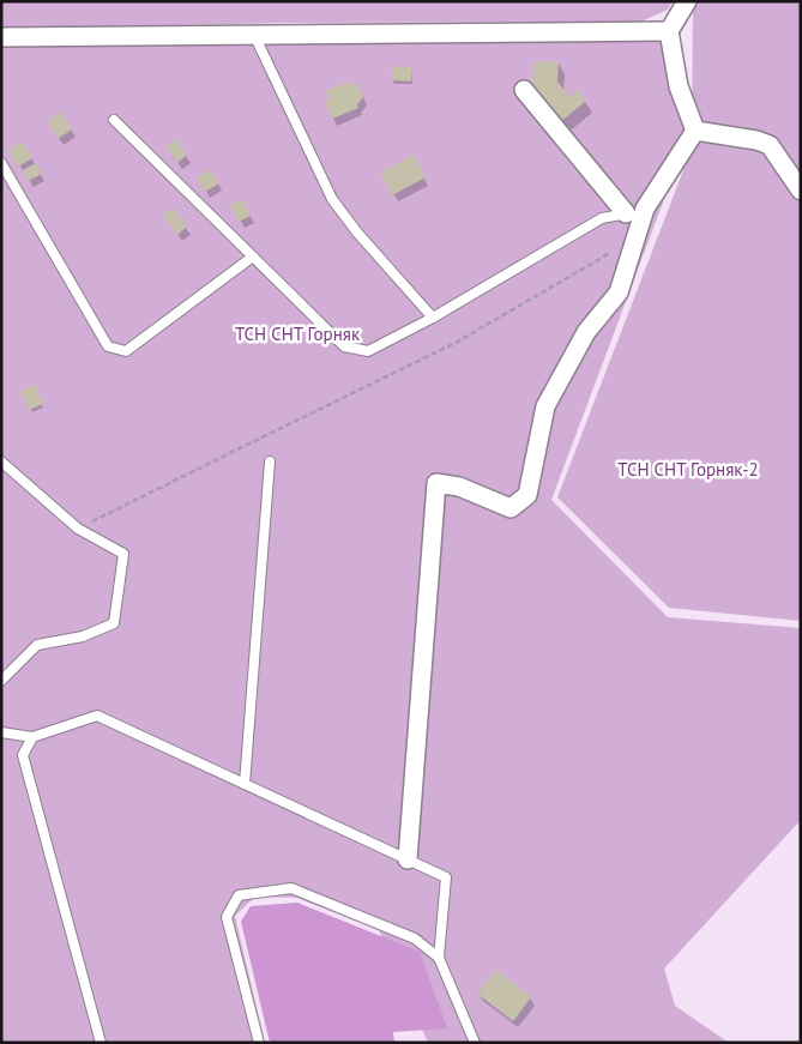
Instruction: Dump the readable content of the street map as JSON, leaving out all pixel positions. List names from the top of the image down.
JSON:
{
  "parks": ["ТСН СНТ Горняк", "ТСН СНТ Горняк-2"]
}
